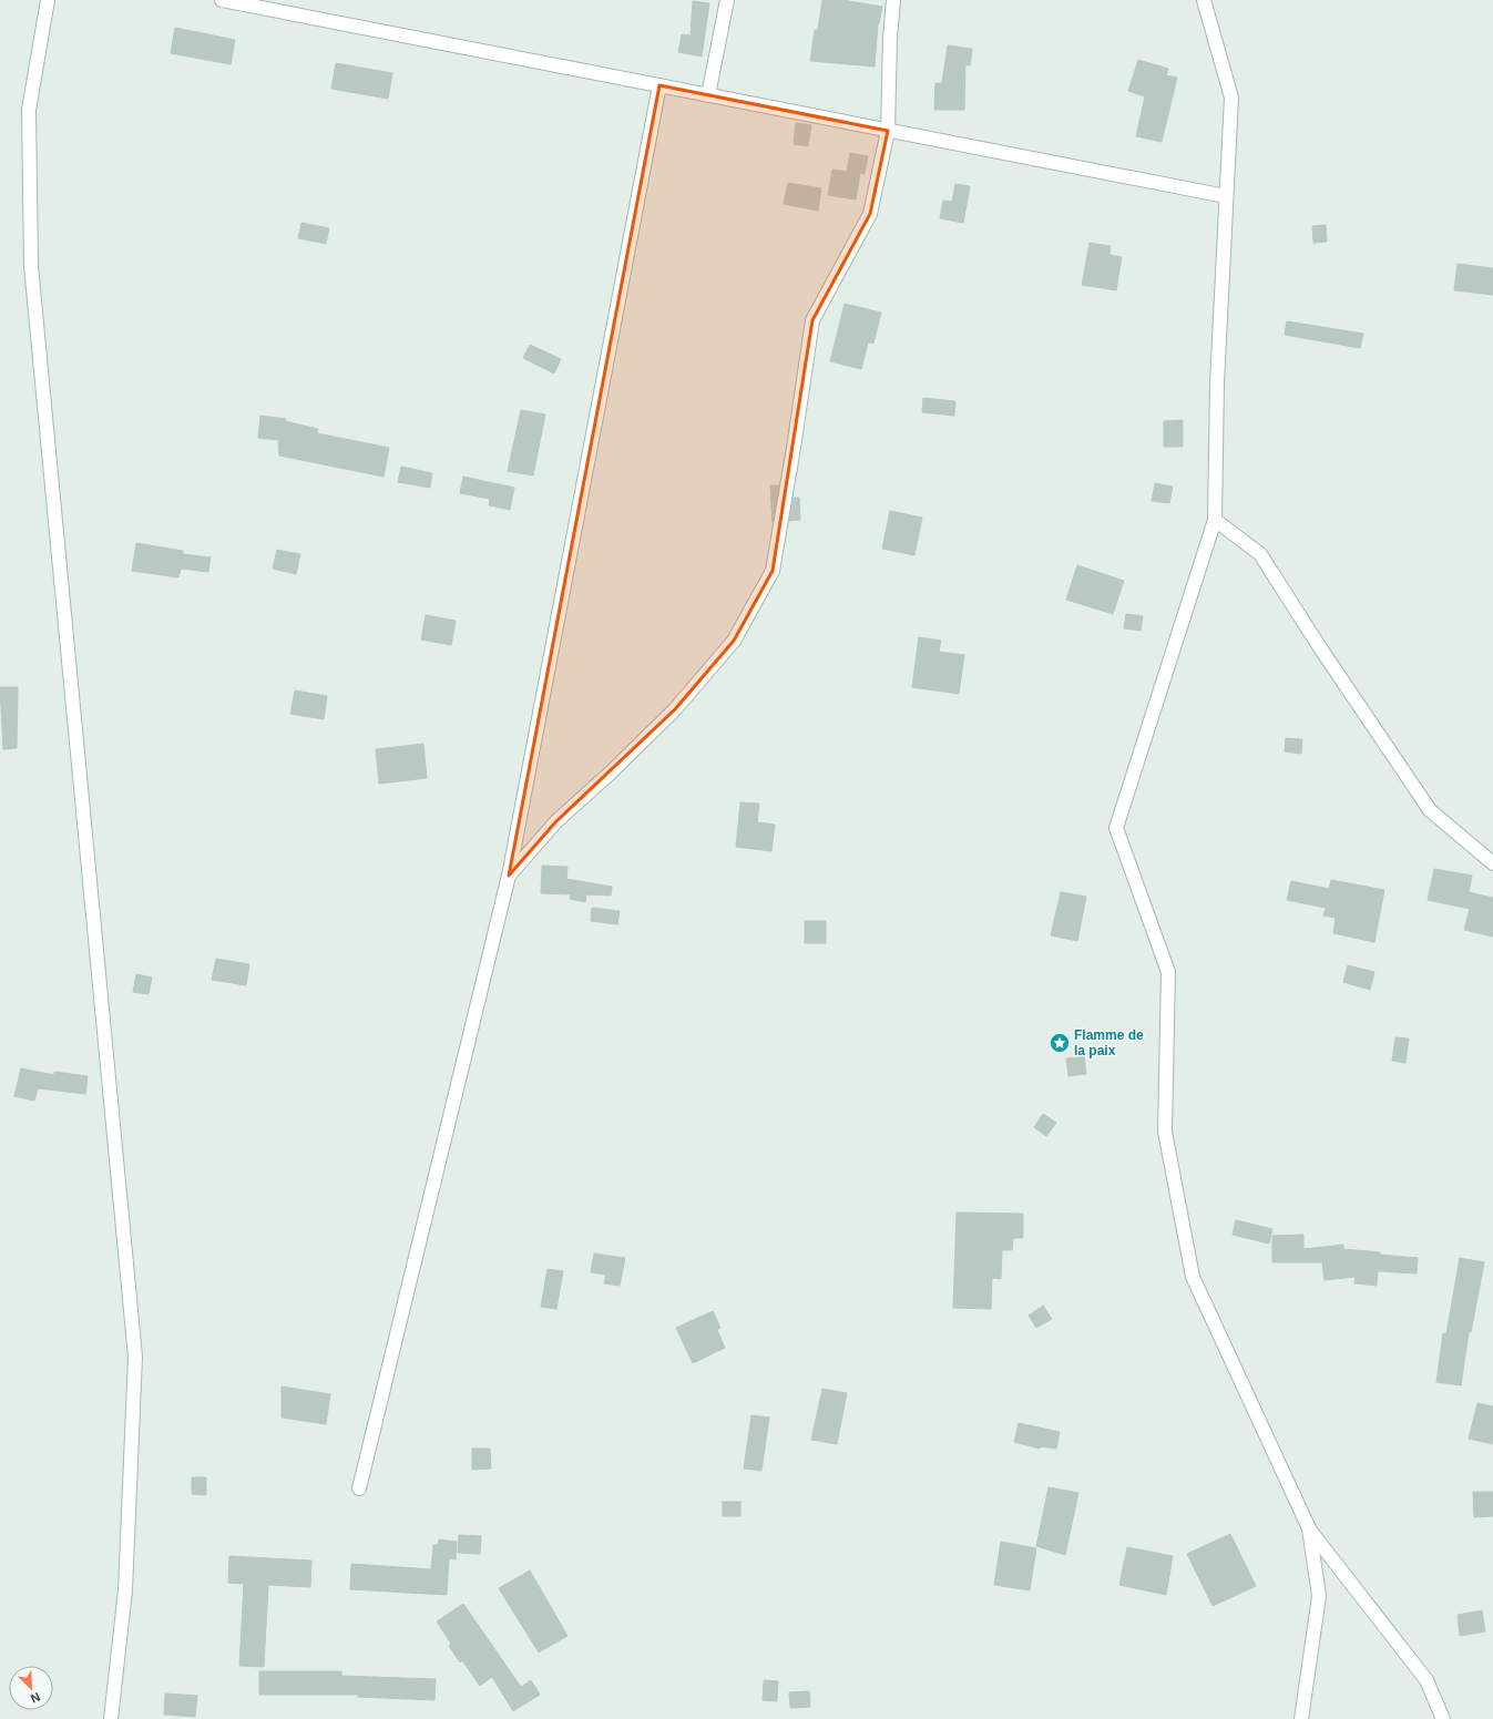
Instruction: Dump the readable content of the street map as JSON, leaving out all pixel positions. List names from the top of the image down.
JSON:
{
  "places": {
    "place": ["Flamme de la paix"]
  },
  "north": "bottom right"
}
